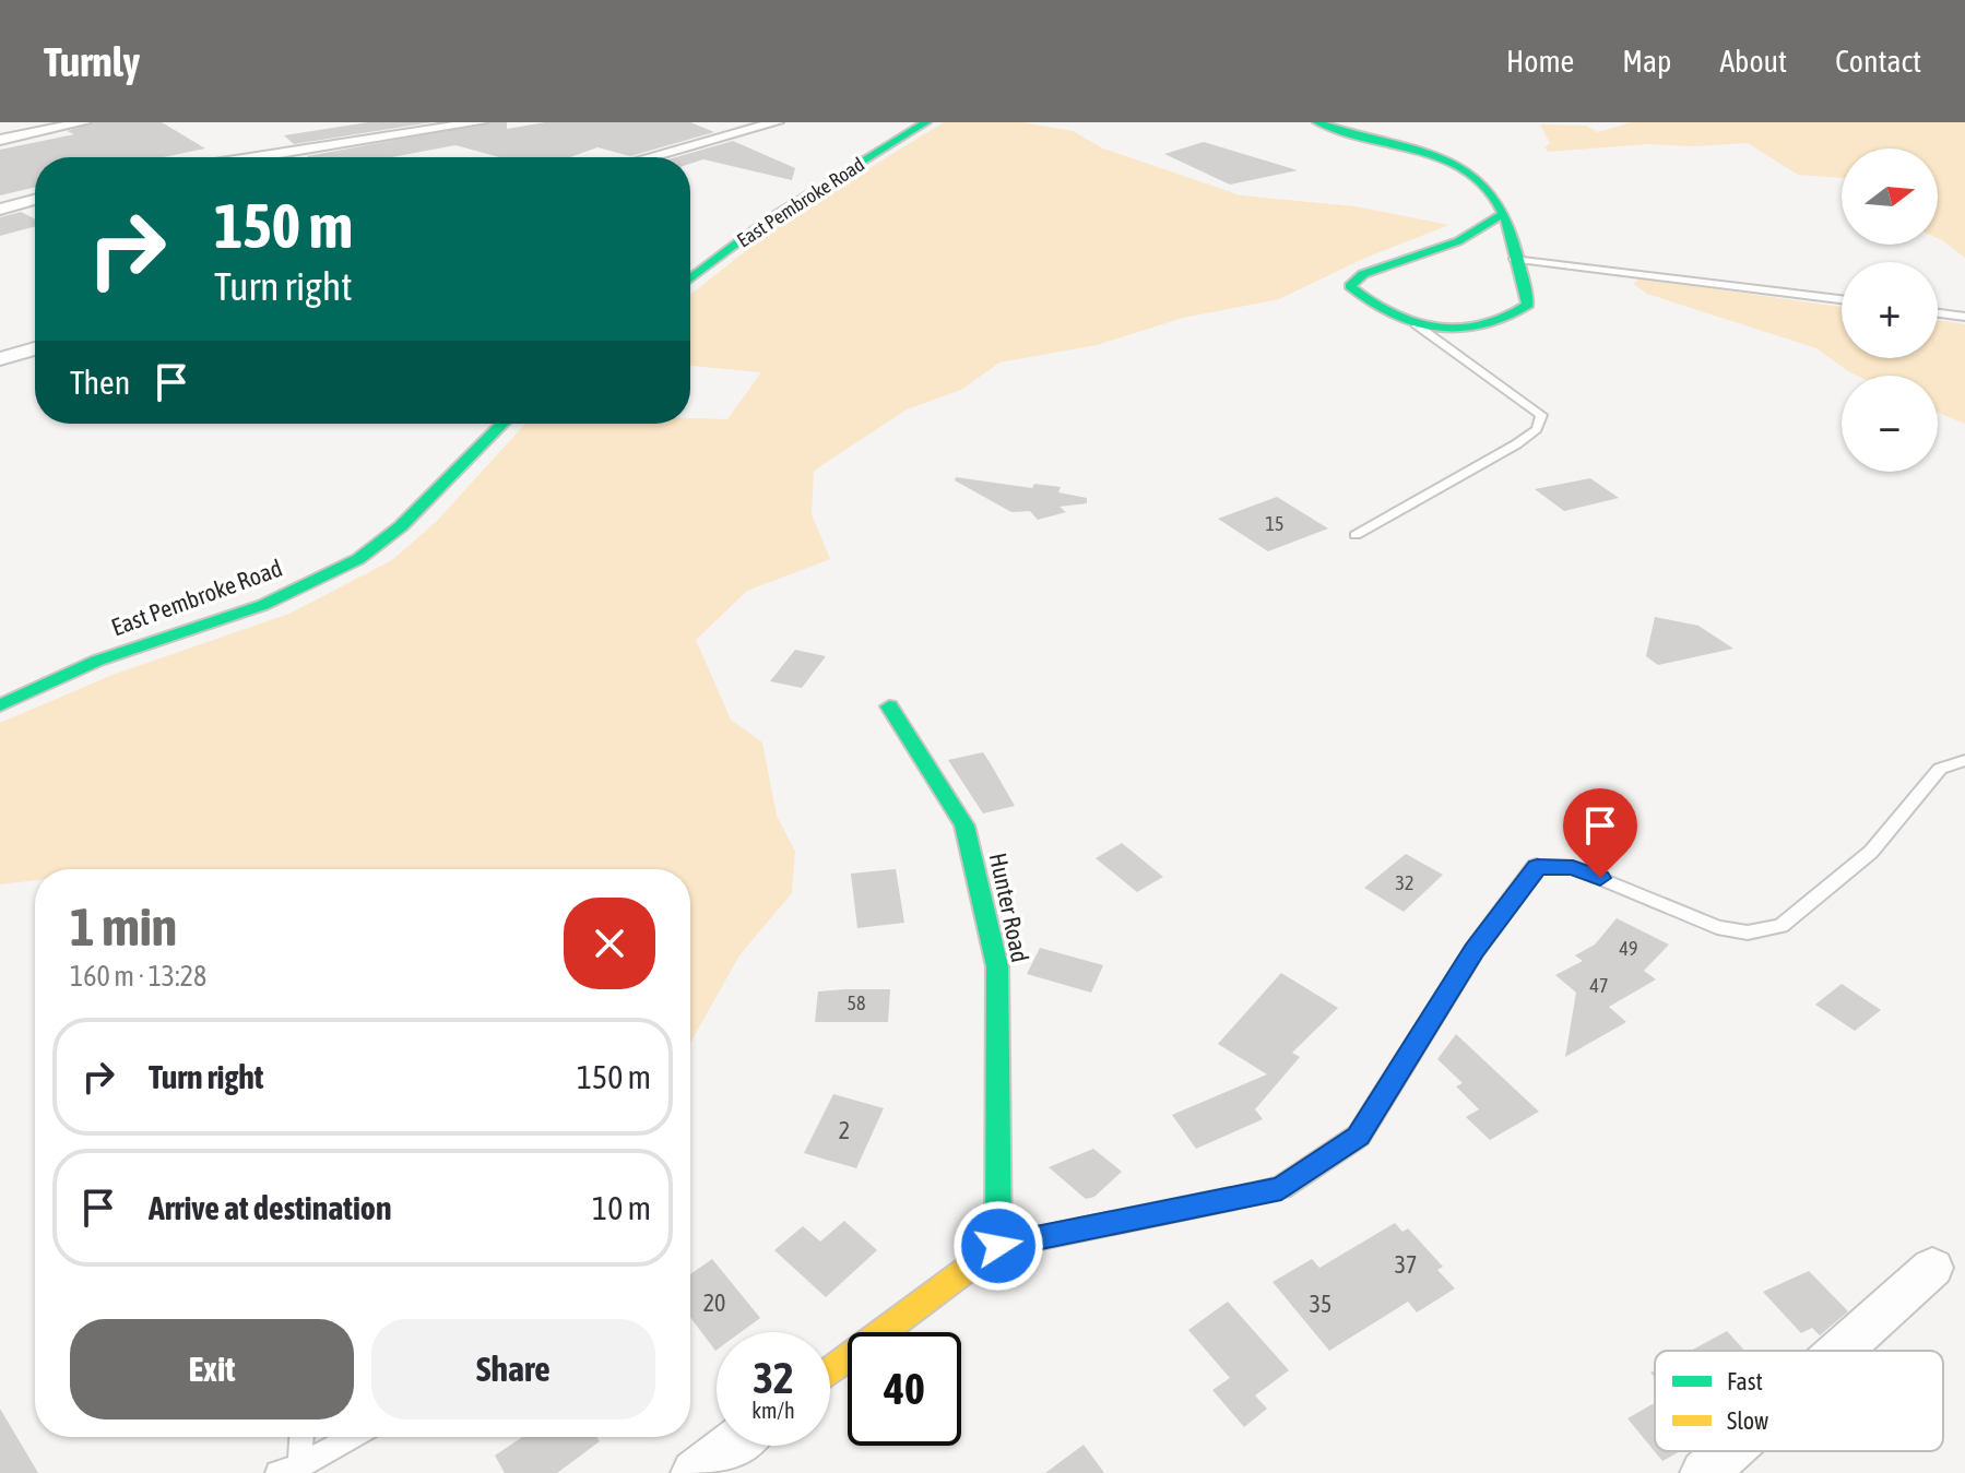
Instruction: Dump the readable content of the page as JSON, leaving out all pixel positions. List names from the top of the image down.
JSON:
{
  "streets": {
    "street": ["East Pembroke Road", "Hunter Road"]
  },
  "house_numbers": [
    "15",
    "32",
    "49",
    "47",
    "58",
    "2",
    "37",
    "20",
    "35"
  ],
  "legend": ["Fast", "Slow"],
  "north": "right",
  "page": {
    "header": "Turnly",
    "nav": [
      "Home",
      "Map",
      "About",
      "Contact"
    ],
    "map_buttons": ["+", "−"],
    "turn": ["150 m", "Turn right"],
    "then": "Then",
    "heading": ["1 min", "160 m · 13:28"],
    "list": [
      {
        "name": "Turn right",
        "value": "150 m"
      },
      {
        "name": "Arrive at destination",
        "value": "10 m"
      }
    ],
    "buttons": ["Exit", "Share"],
    "speed": "32 km/h",
    "limit": "40"
  }
}
